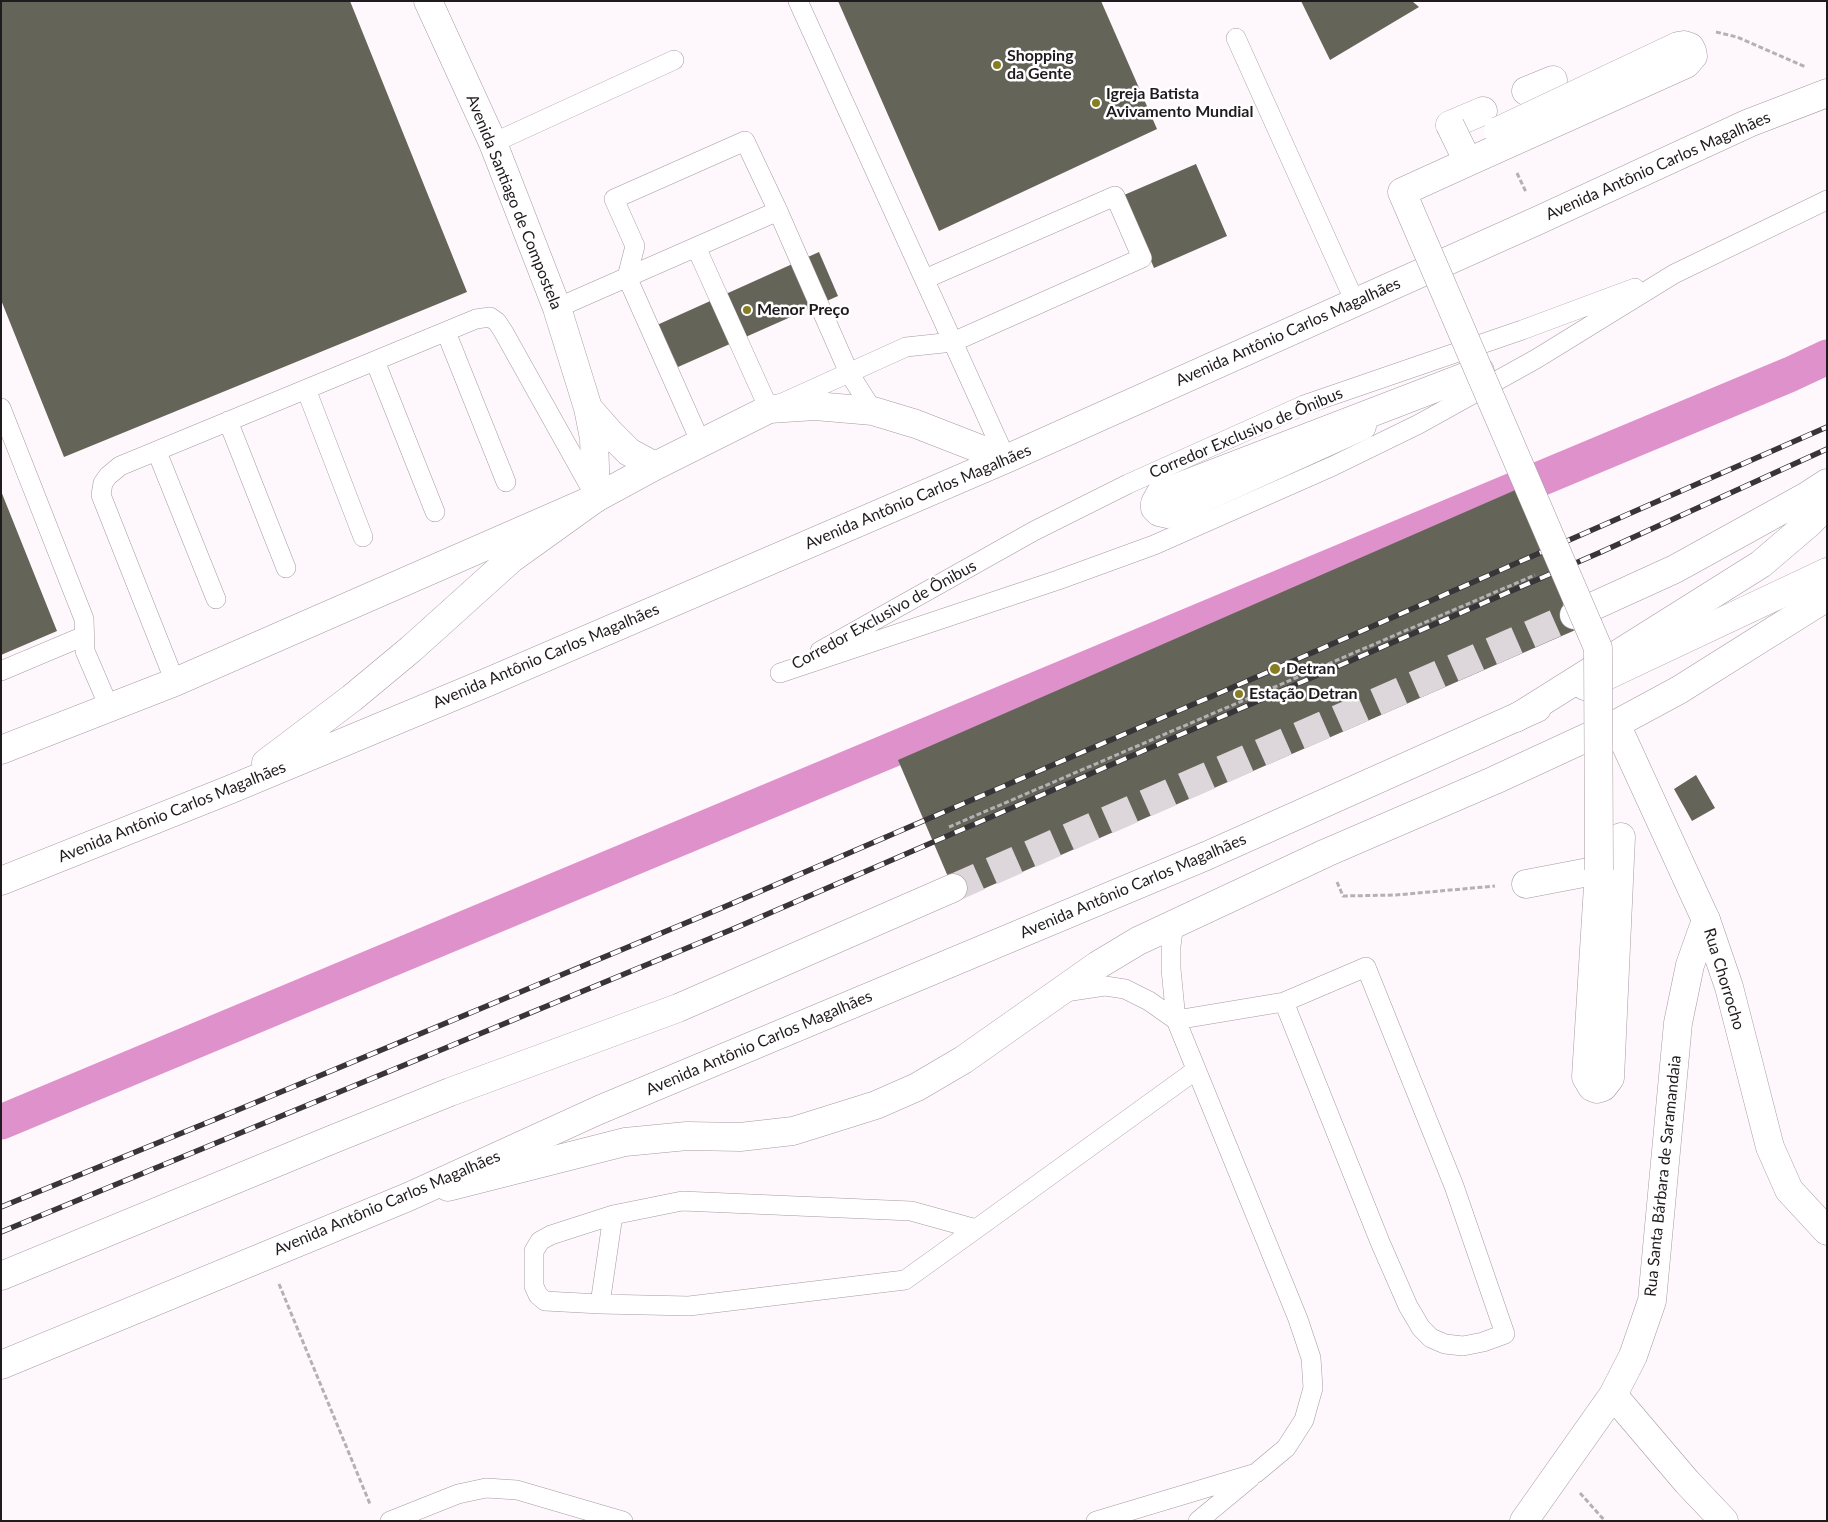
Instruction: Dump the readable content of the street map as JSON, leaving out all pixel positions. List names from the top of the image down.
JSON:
{
  "streets": {
    "main road": [
      "Avenida Antônio Carlos Magalhães",
      "Avenida Santiago de Compostela",
      "Rua Chorrocho",
      "Rua Santa Bárbara de Saramandaia"
    ],
    "lane": ["Corredor Exclusivo de Ônibus"]
  },
  "crossings": [
    ["Rua Chorrocho", "Rua Santa Bárbara de Saramandaia"]
  ],
  "places": [
    "Shopping da Gente",
    "Igreja Batista Avivamento Mundial",
    "Menor Preço",
    "Detran",
    "Estação Detran"
  ]
}
